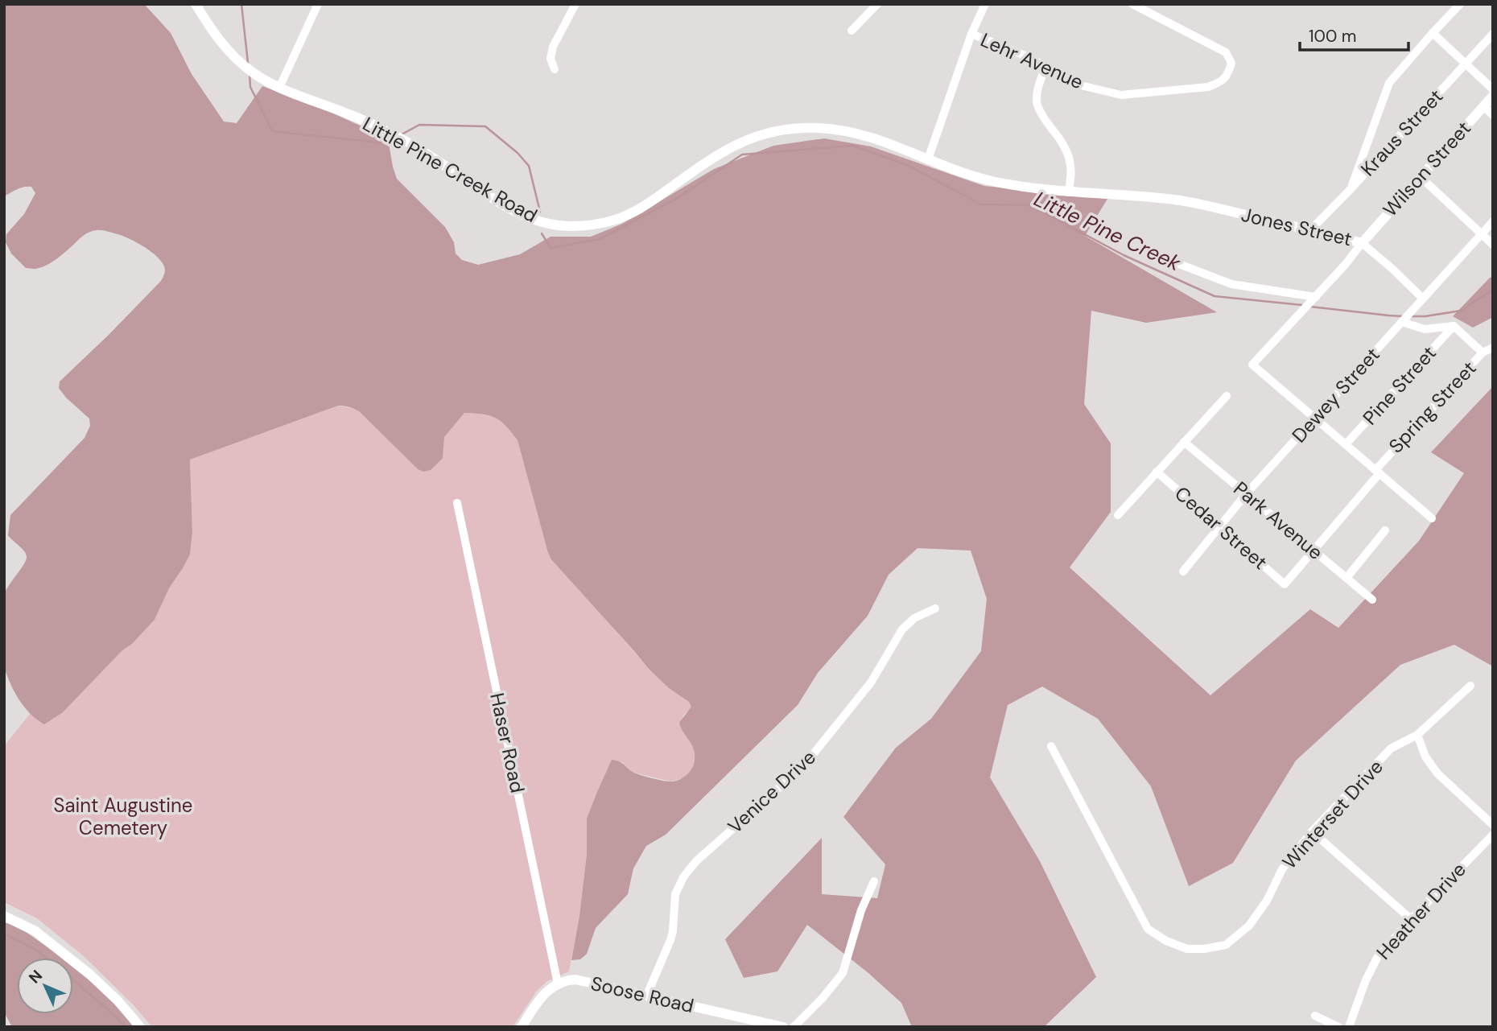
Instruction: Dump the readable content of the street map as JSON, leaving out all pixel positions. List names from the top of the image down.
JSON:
{
  "streets": {
    "street": [
      "Lehr Avenue",
      "Kraus Street",
      "Wilson Street",
      "Little Pine Creek Road",
      "Jones Street",
      "Pine Street",
      "Dewey Street",
      "Spring Street",
      "Park Avenue",
      "Cedar Street",
      "Haser Road",
      "Venice Drive",
      "Winterset Drive",
      "Heather Drive",
      "Soose Road"
    ]
  },
  "crossings": [
    ["Kraus Street", "Jones Street"],
    ["Wilson Street", "Jones Street"],
    ["Little Pine Creek Road", "Jones Street"],
    ["Jones Street", "Dewey Street"],
    ["Dewey Street", "Park Avenue"],
    ["Dewey Street", "Cedar Street"],
    ["Spring Street", "Park Avenue"],
    ["Spring Street", "Cedar Street"],
    ["Haser Road", "Soose Road"],
    ["Venice Drive", "Soose Road"]
  ],
  "water": ["Little Pine Creek"],
  "parks": ["Saint Augustine Cemetery"],
  "scale_bar": "100 m",
  "north": "top left"
}
